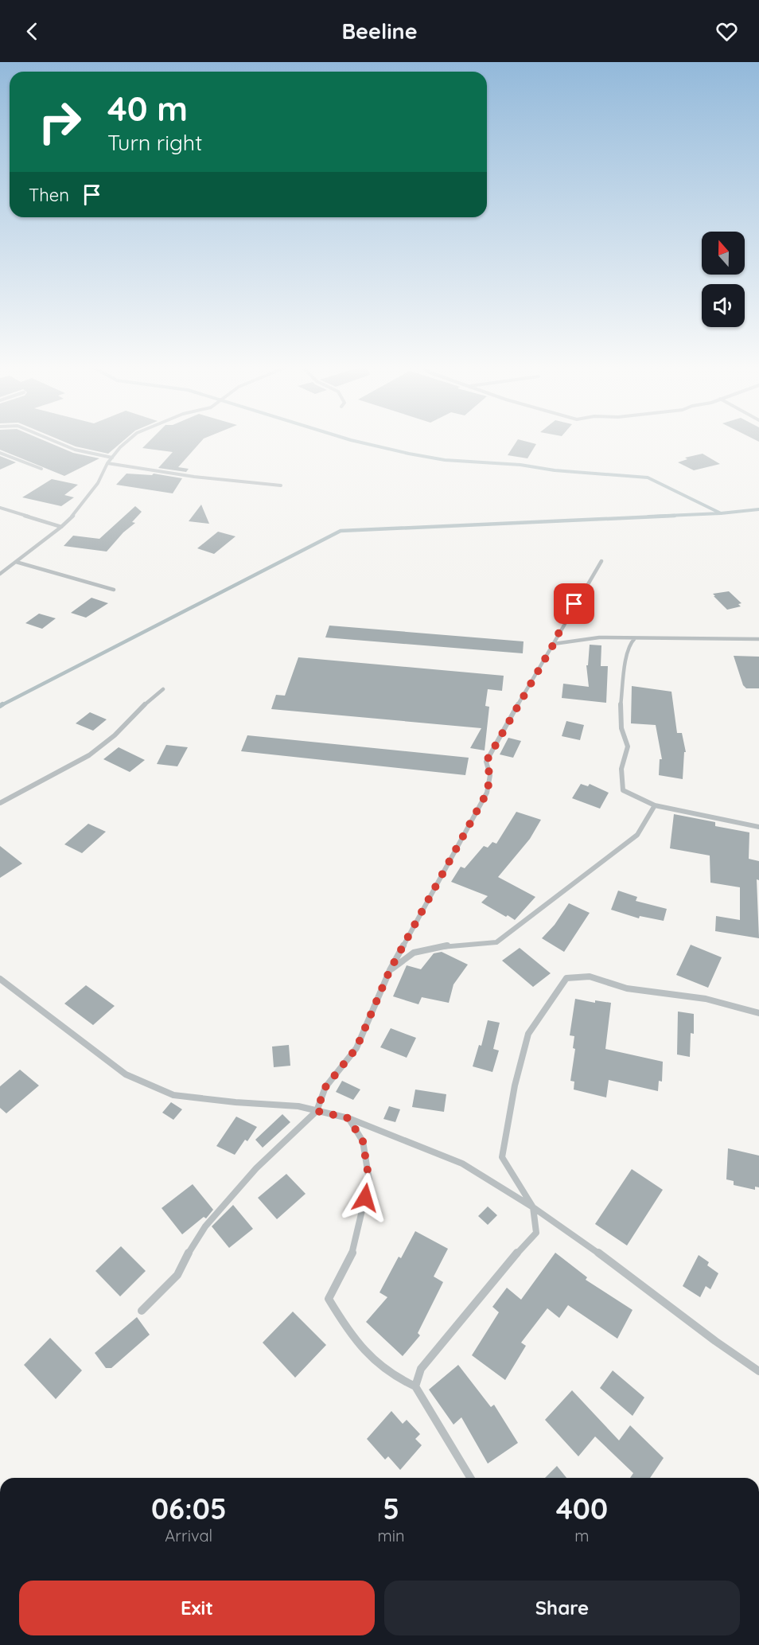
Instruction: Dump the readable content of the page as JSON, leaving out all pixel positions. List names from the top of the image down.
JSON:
{
  "north": "top",
  "page": {
    "header": "Beeline",
    "turn": ["40 m", "Turn right"],
    "then": "Then",
    "eta": [
      "06:05",
      "Arrival",
      "5",
      "min",
      "400",
      "m"
    ],
    "buttons": ["Exit", "Share"]
  }
}
